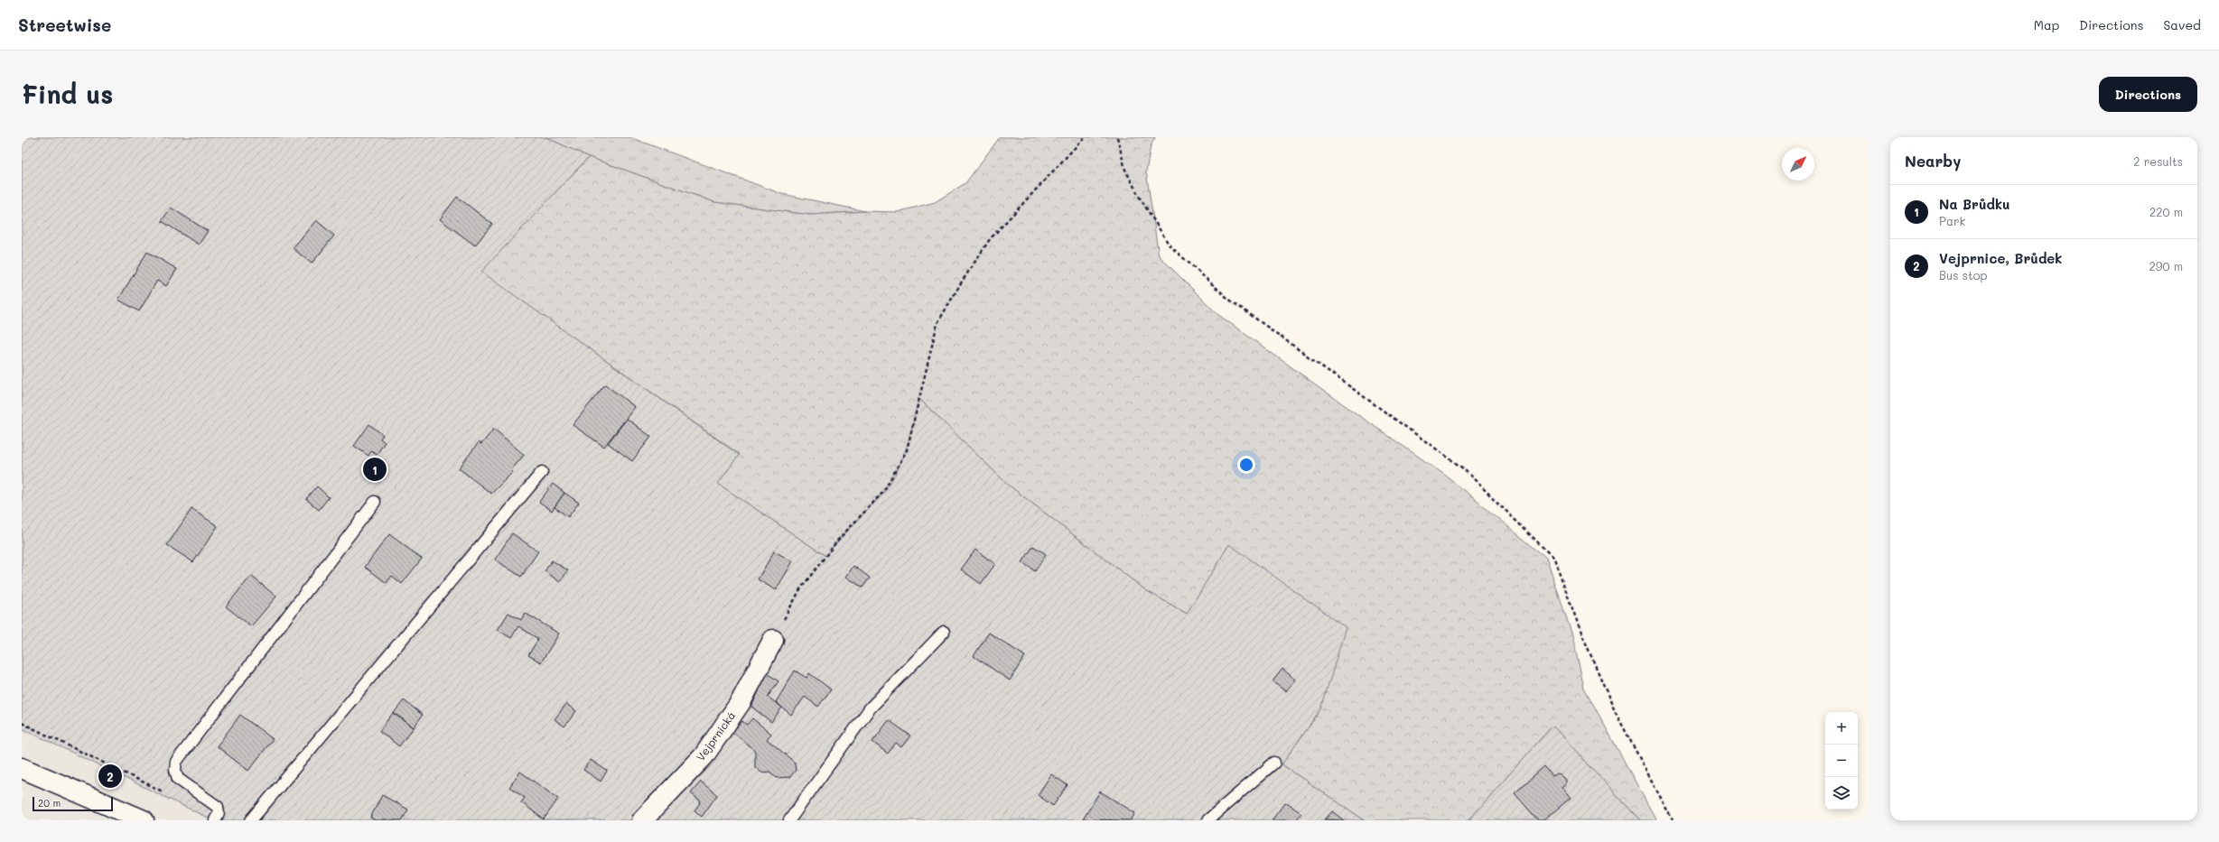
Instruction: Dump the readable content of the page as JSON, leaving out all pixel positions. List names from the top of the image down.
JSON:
{
  "streets": {
    "street": ["Vejprnická"]
  },
  "scale_bar": "20 m",
  "north": "top right",
  "page": {
    "header": "Streetwise",
    "nav": ["Map", "Directions", "Saved"],
    "buttons": "Directions",
    "title": "Find us",
    "heading": ["Nearby", "2 results"],
    "list": [
      {
        "mark": "1",
        "name": "Na Brůdku",
        "note": "Park",
        "value": "220 m"
      },
      {
        "mark": "2",
        "name": "Vejprnice, Brůdek",
        "note": "Bus stop",
        "value": "290 m"
      }
    ],
    "pins": ["1", "2"],
    "map_buttons": ["+", "−"],
    "scale": "20 m"
  }
}
